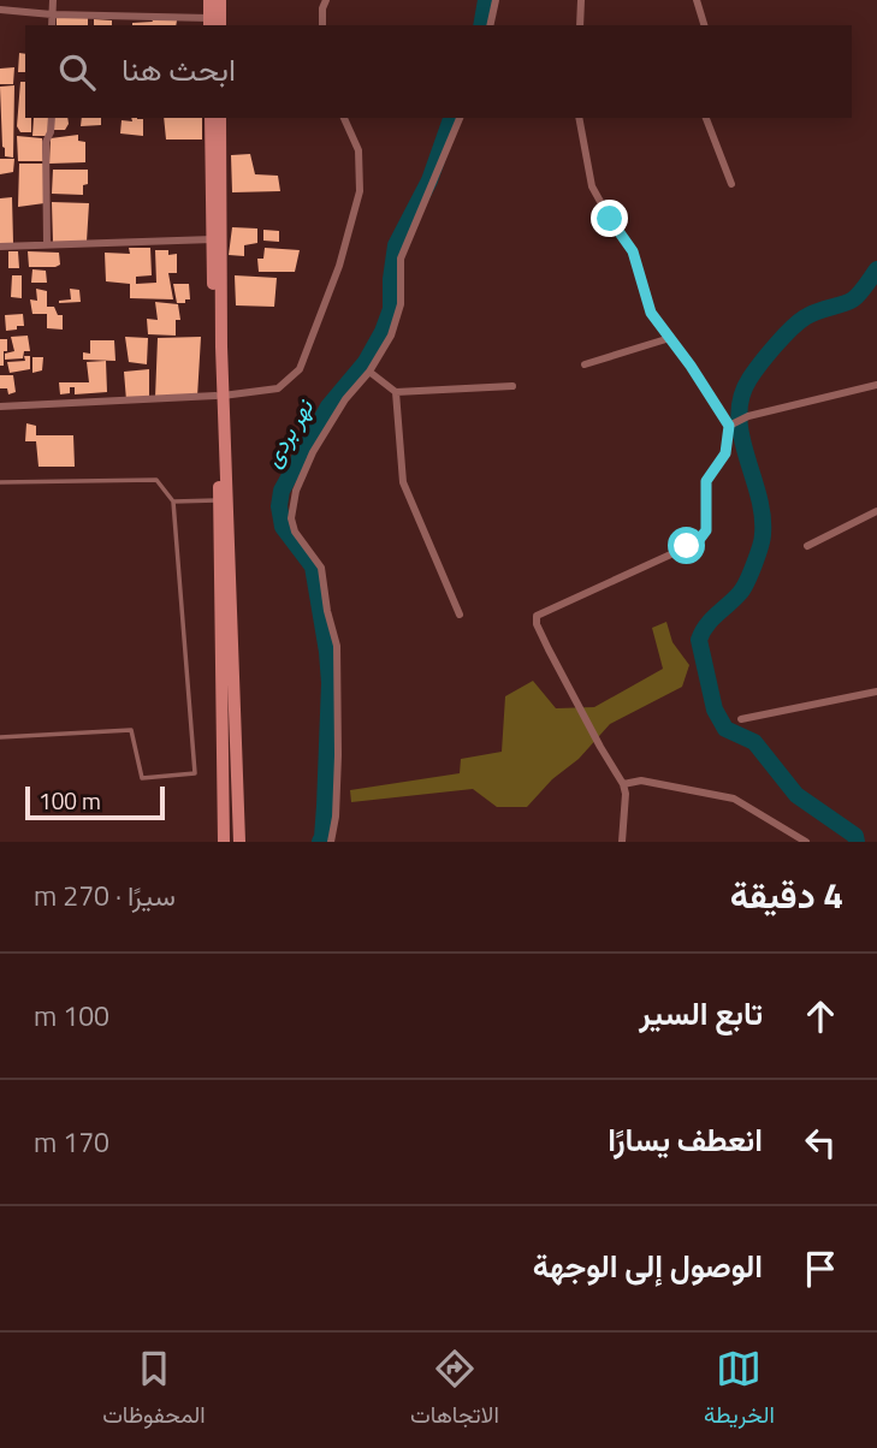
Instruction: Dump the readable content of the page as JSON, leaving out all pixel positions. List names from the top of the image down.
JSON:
{
  "water": ["نهر بردى"],
  "scale_bar": "100 m",
  "page": {
    "search": "ابحث هنا",
    "scale": "100 m",
    "heading": ["4 دقيقة", "سيرًا · 270 m"],
    "list": [
      ["تابع السير", "100 m"],
      ["انعطف يسارًا", "170 m"],
      "الوصول إلى الوجهة"
    ],
    "nav": ["الخريطة", "الاتجاهات", "المحفوظات"]
  }
}
